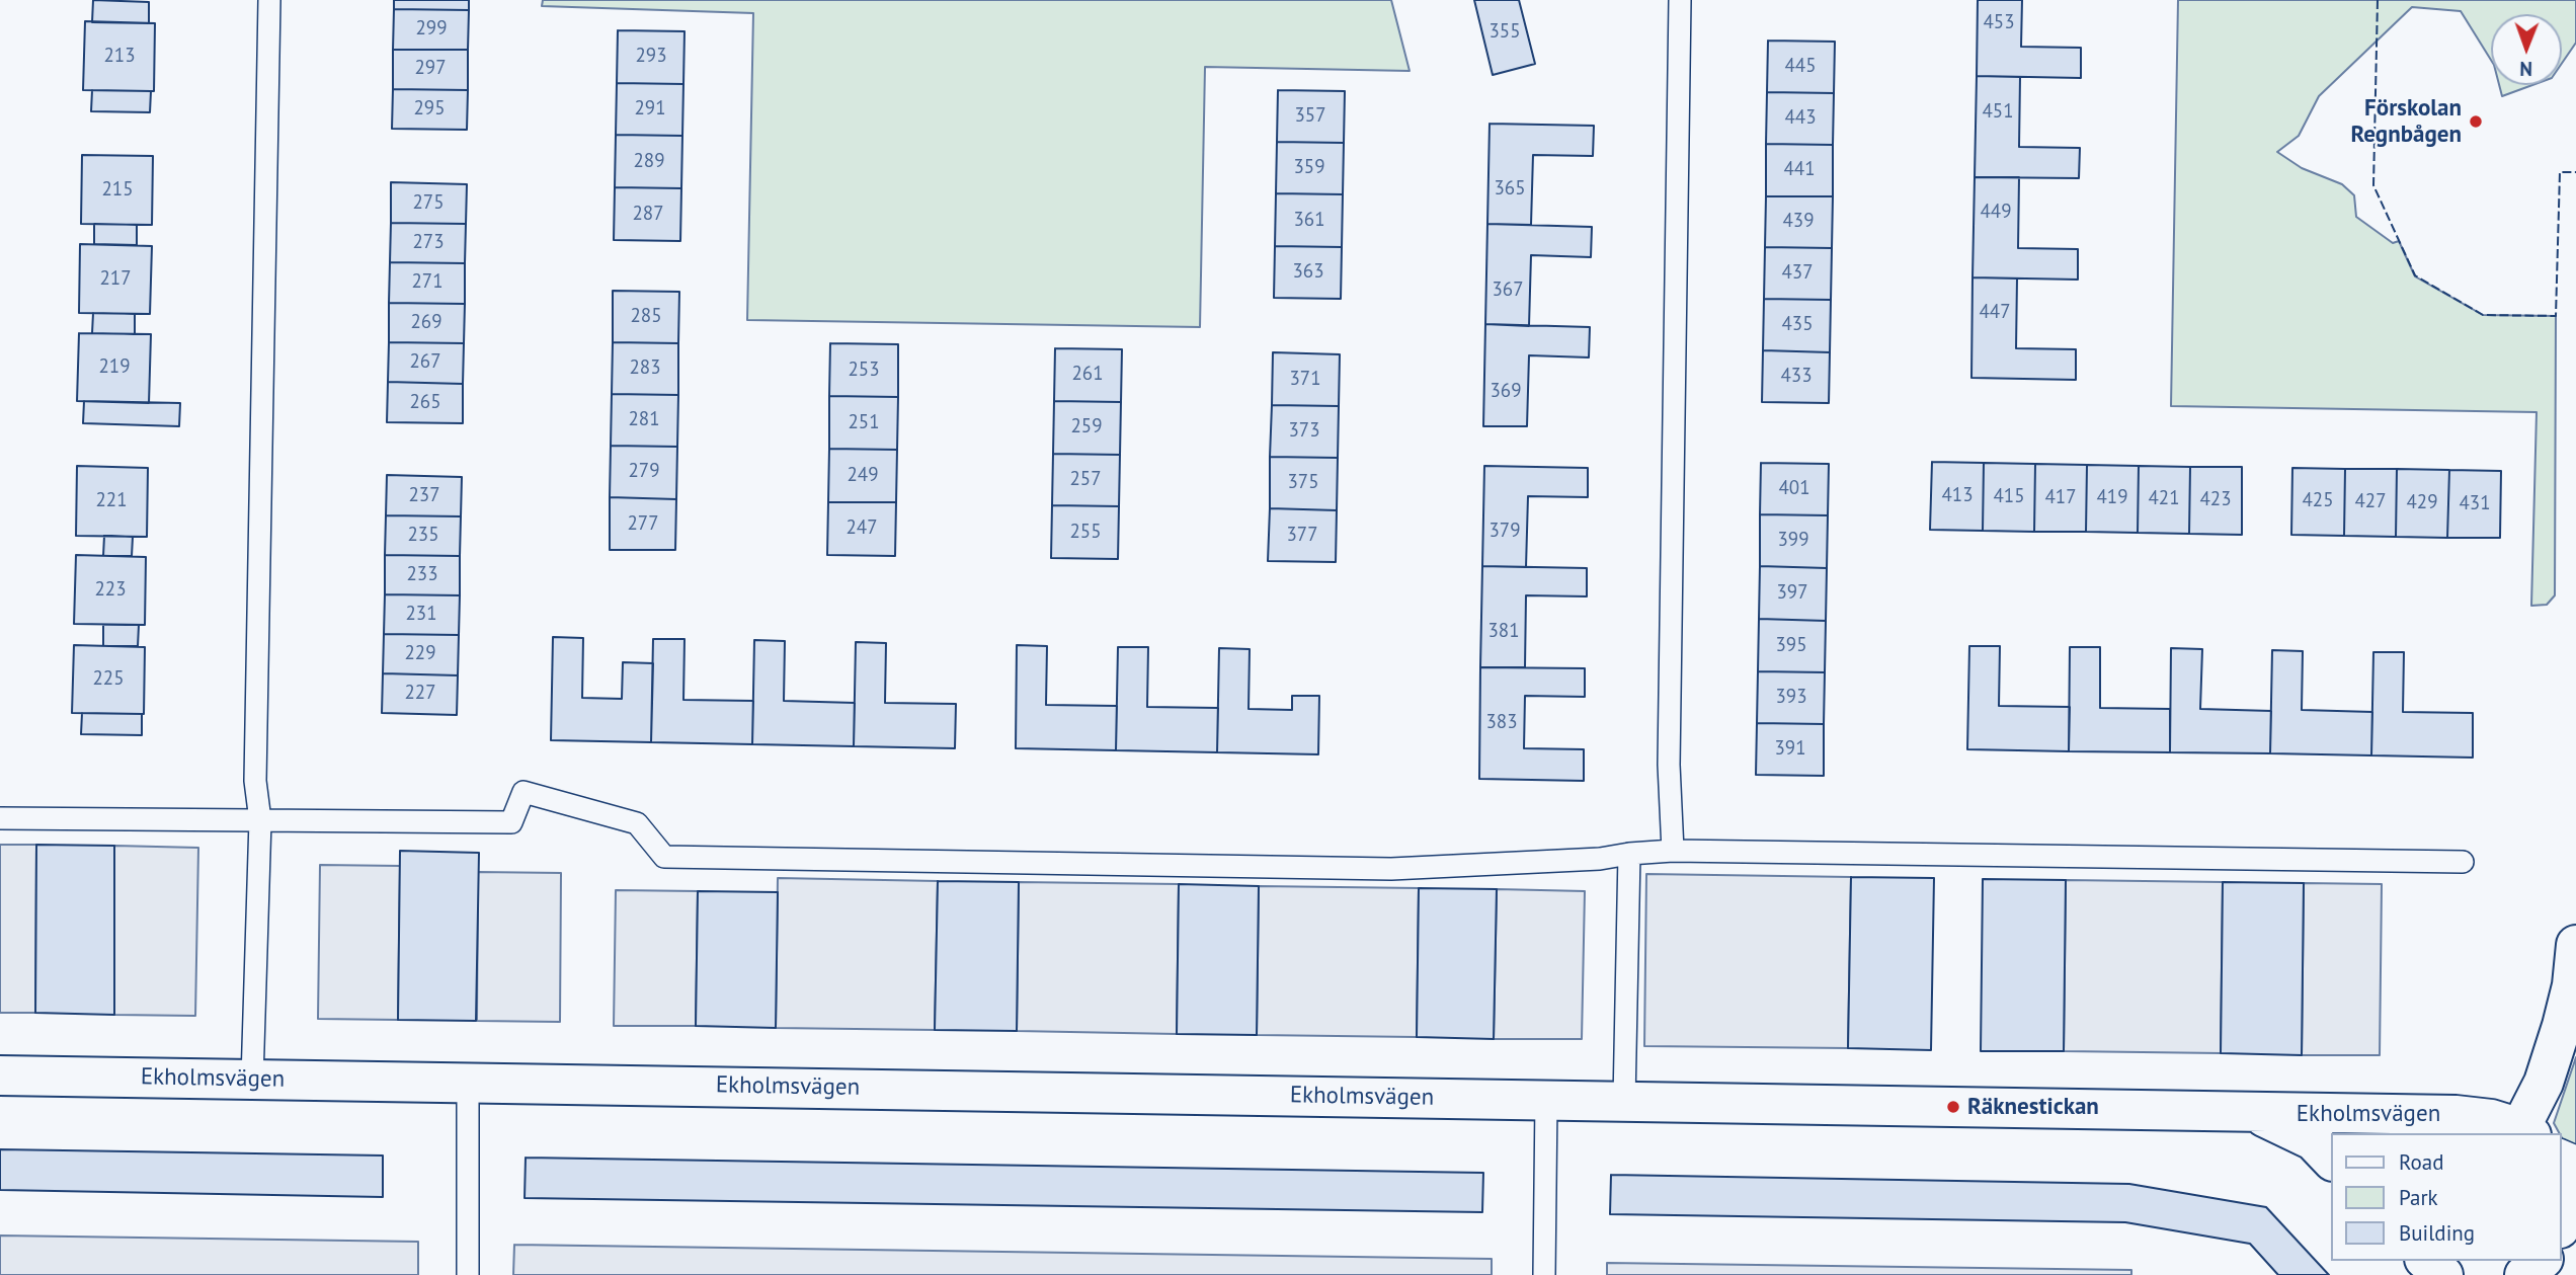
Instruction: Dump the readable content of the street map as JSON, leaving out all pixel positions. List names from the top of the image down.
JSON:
{
  "streets": {
    "street": ["Ekholmsvägen"]
  },
  "places": ["Förskolan Regnbågen", "Räknestickan"],
  "house_numbers": [
    "453",
    "299",
    "355",
    "213",
    "293",
    "445",
    "297",
    "295",
    "291",
    "451",
    "357",
    "443",
    "289",
    "359",
    "441",
    "365",
    "215",
    "275",
    "449",
    "287",
    "361",
    "439",
    "273",
    "363",
    "437",
    "217",
    "271",
    "367",
    "447",
    "285",
    "269",
    "435",
    "267",
    "219",
    "283",
    "253",
    "261",
    "433",
    "371",
    "369",
    "265",
    "281",
    "251",
    "259",
    "373",
    "279",
    "249",
    "257",
    "375",
    "401",
    "237",
    "413",
    "415",
    "417",
    "419",
    "421",
    "423",
    "221",
    "425",
    "427",
    "429",
    "431",
    "277",
    "247",
    "379",
    "255",
    "235",
    "377",
    "399",
    "233",
    "223",
    "397",
    "231",
    "381",
    "395",
    "229",
    "225",
    "227",
    "393",
    "383",
    "391"
  ],
  "legend": ["Road", "Park", "Building"],
  "north": "bottom"
}
